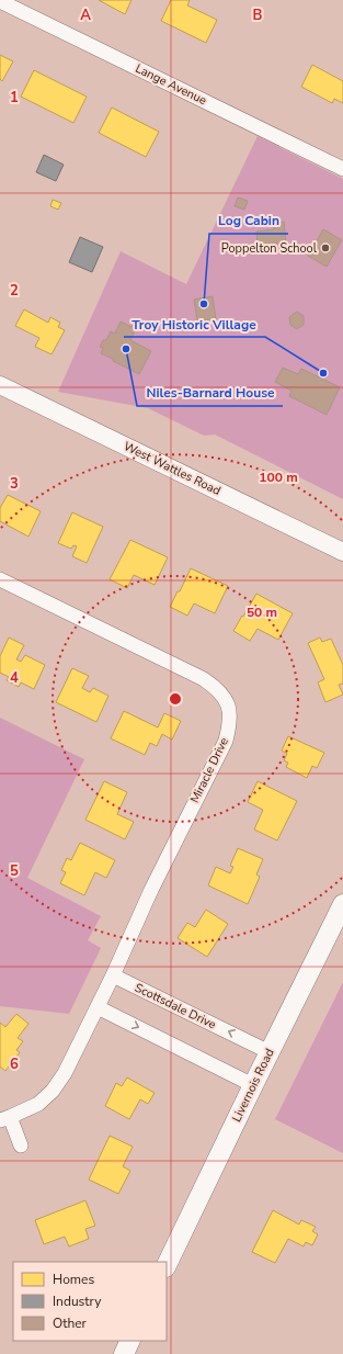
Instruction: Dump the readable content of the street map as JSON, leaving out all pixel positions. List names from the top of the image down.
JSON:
{
  "streets": {
    "main road": ["Livernois Road"],
    "street": [
      "Lange Avenue",
      "West Wattles Road",
      "Miracle Drive",
      "Scottsdale Drive"
    ]
  },
  "crossings": [
    ["Miracle Drive", "Scottsdale Drive"],
    ["Scottsdale Drive", "Livernois Road"]
  ],
  "places": [
    "Poppelton School",
    "Log Cabin",
    "Niles-Barnard House",
    "Troy Historic Village"
  ],
  "legend": ["Homes", "Industry", "Other"],
  "grid": {
    "columns": ["A", "B"],
    "rows": [
      "1",
      "2",
      "3",
      "4",
      "5",
      "6"
    ]
  },
  "rings": ["100 m", "50 m"]
}
